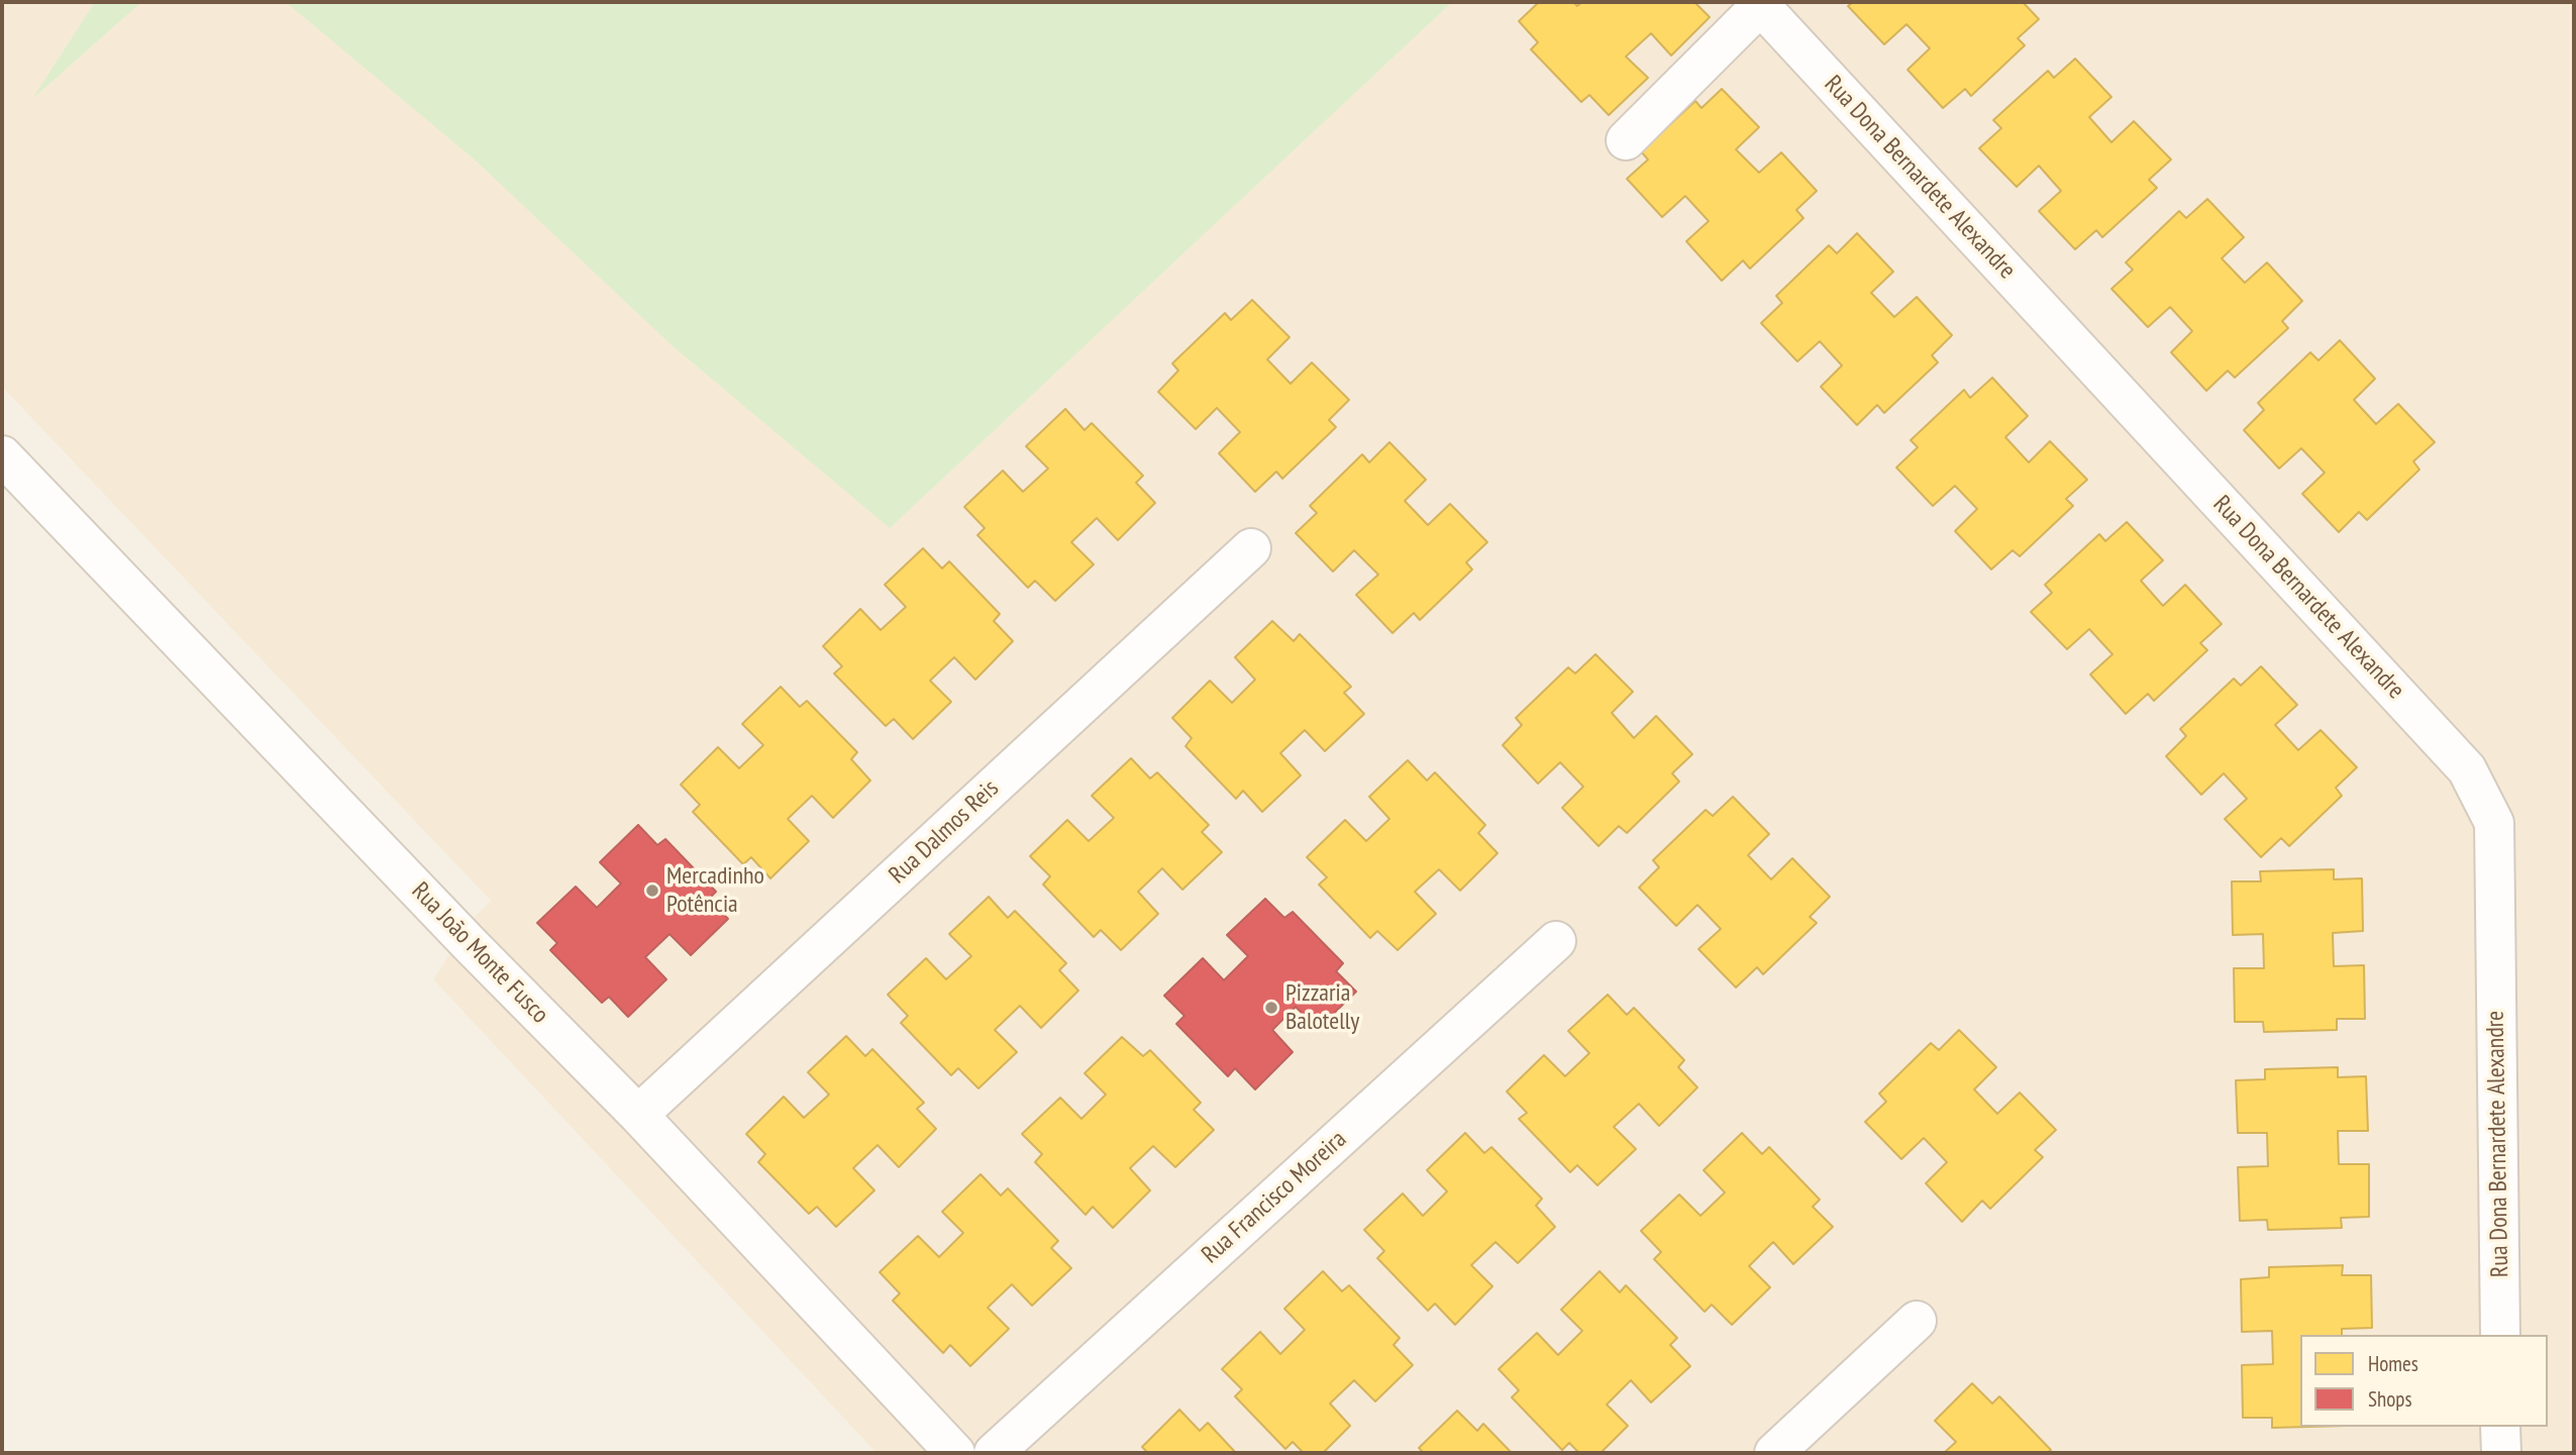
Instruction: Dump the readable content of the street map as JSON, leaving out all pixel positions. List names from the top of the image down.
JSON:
{
  "streets": {
    "street": [
      "Rua Dona Bernardete Alexandre",
      "Rua Dalmos Reis",
      "Rua João Monte Fusco",
      "Rua Francisco Moreira"
    ]
  },
  "crossings": [
    ["Rua Dalmos Reis", "Rua João Monte Fusco"]
  ],
  "places": ["Mercadinho Potência", "Pizzaria Balotelly"],
  "legend": ["Homes", "Shops"]
}
